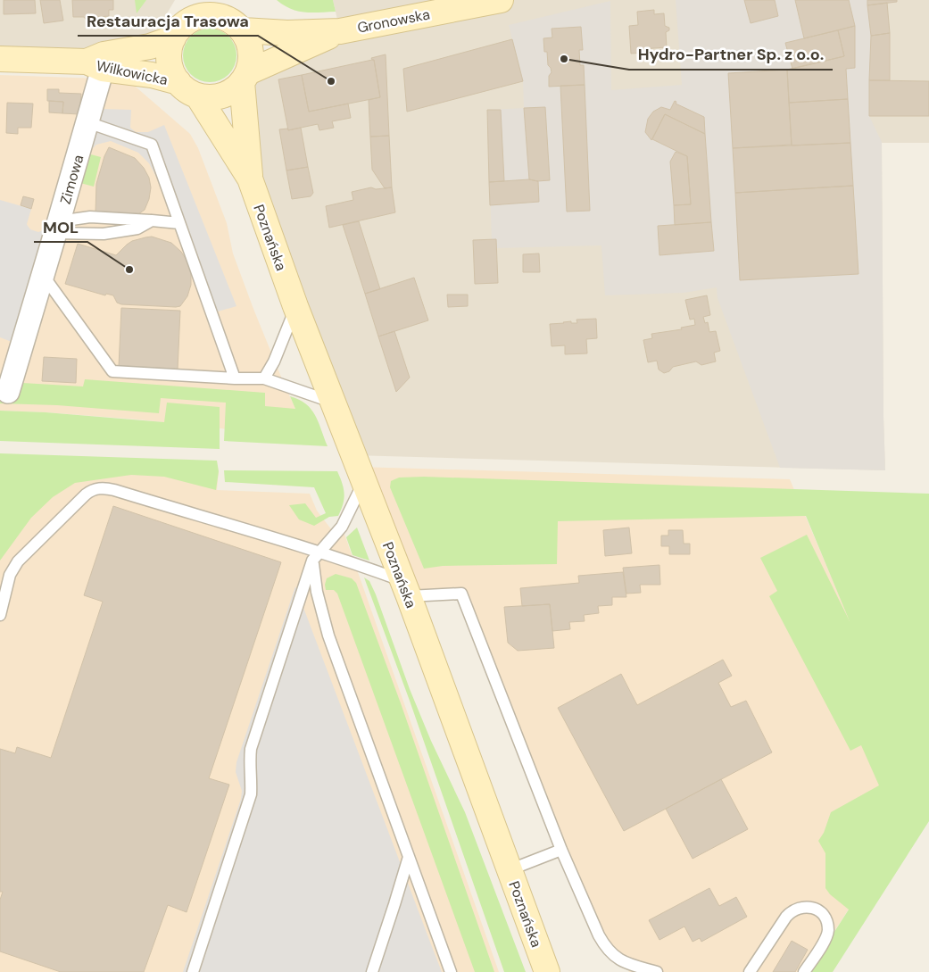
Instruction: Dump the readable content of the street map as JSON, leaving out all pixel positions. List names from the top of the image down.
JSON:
{
  "streets": {
    "main road": ["Gronowska", "Wilkowicka", "Poznańska"],
    "street": ["Zimowa"]
  },
  "crossings": [
    ["Gronowska", "Wilkowicka"],
    ["Gronowska", "Poznańska"],
    ["Wilkowicka", "Zimowa"],
    ["Wilkowicka", "Poznańska"]
  ],
  "places": ["Hydro-Partner Sp. z o.o.", "Restauracja Trasowa", "MOL"]
}
